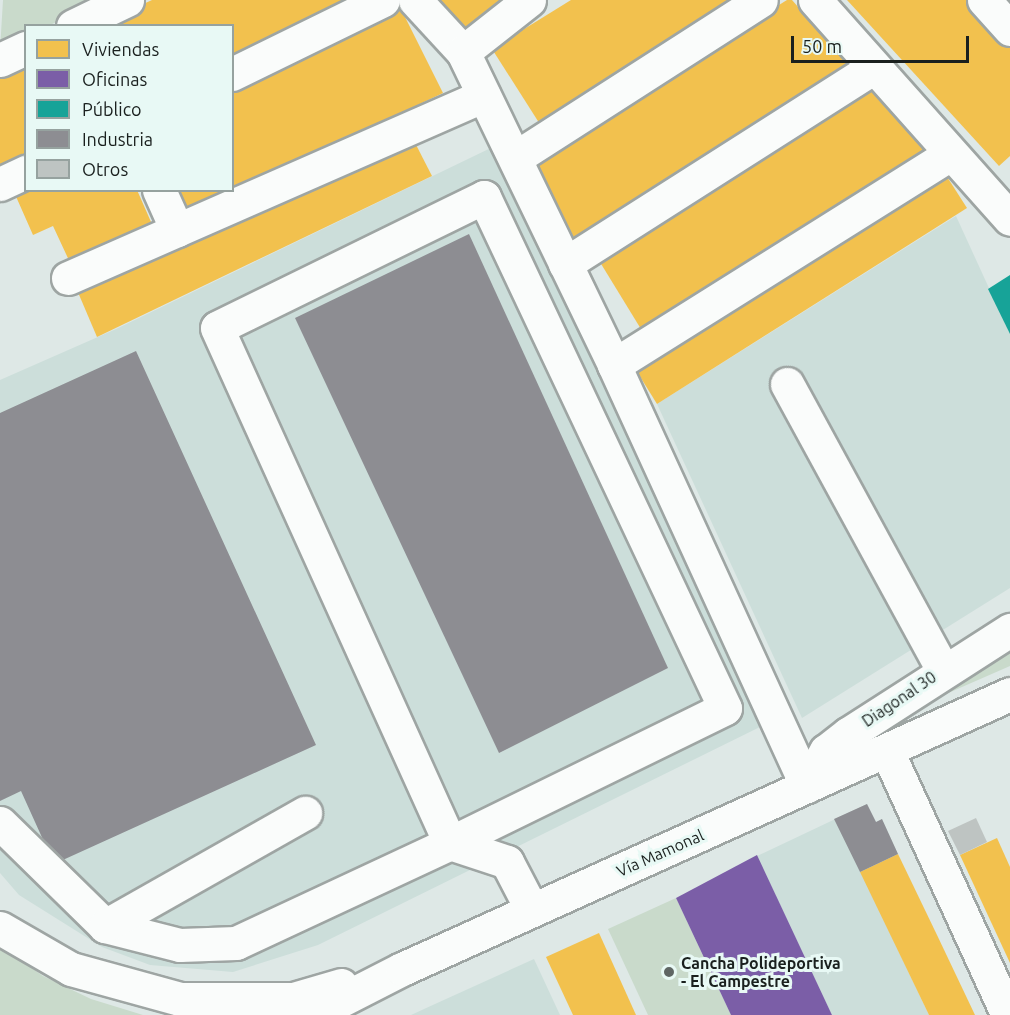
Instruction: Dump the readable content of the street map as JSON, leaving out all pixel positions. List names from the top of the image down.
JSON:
{
  "streets": {
    "street": ["Diagonal 30", "Vía Mamonal"]
  },
  "crossings": [
    ["Diagonal 30", "Vía Mamonal"]
  ],
  "places": ["Cancha Polideportiva - El Campestre"],
  "legend": [
    "Viviendas",
    "Oficinas",
    "Público",
    "Industria",
    "Otros"
  ],
  "scale_bar": "50 m"
}
